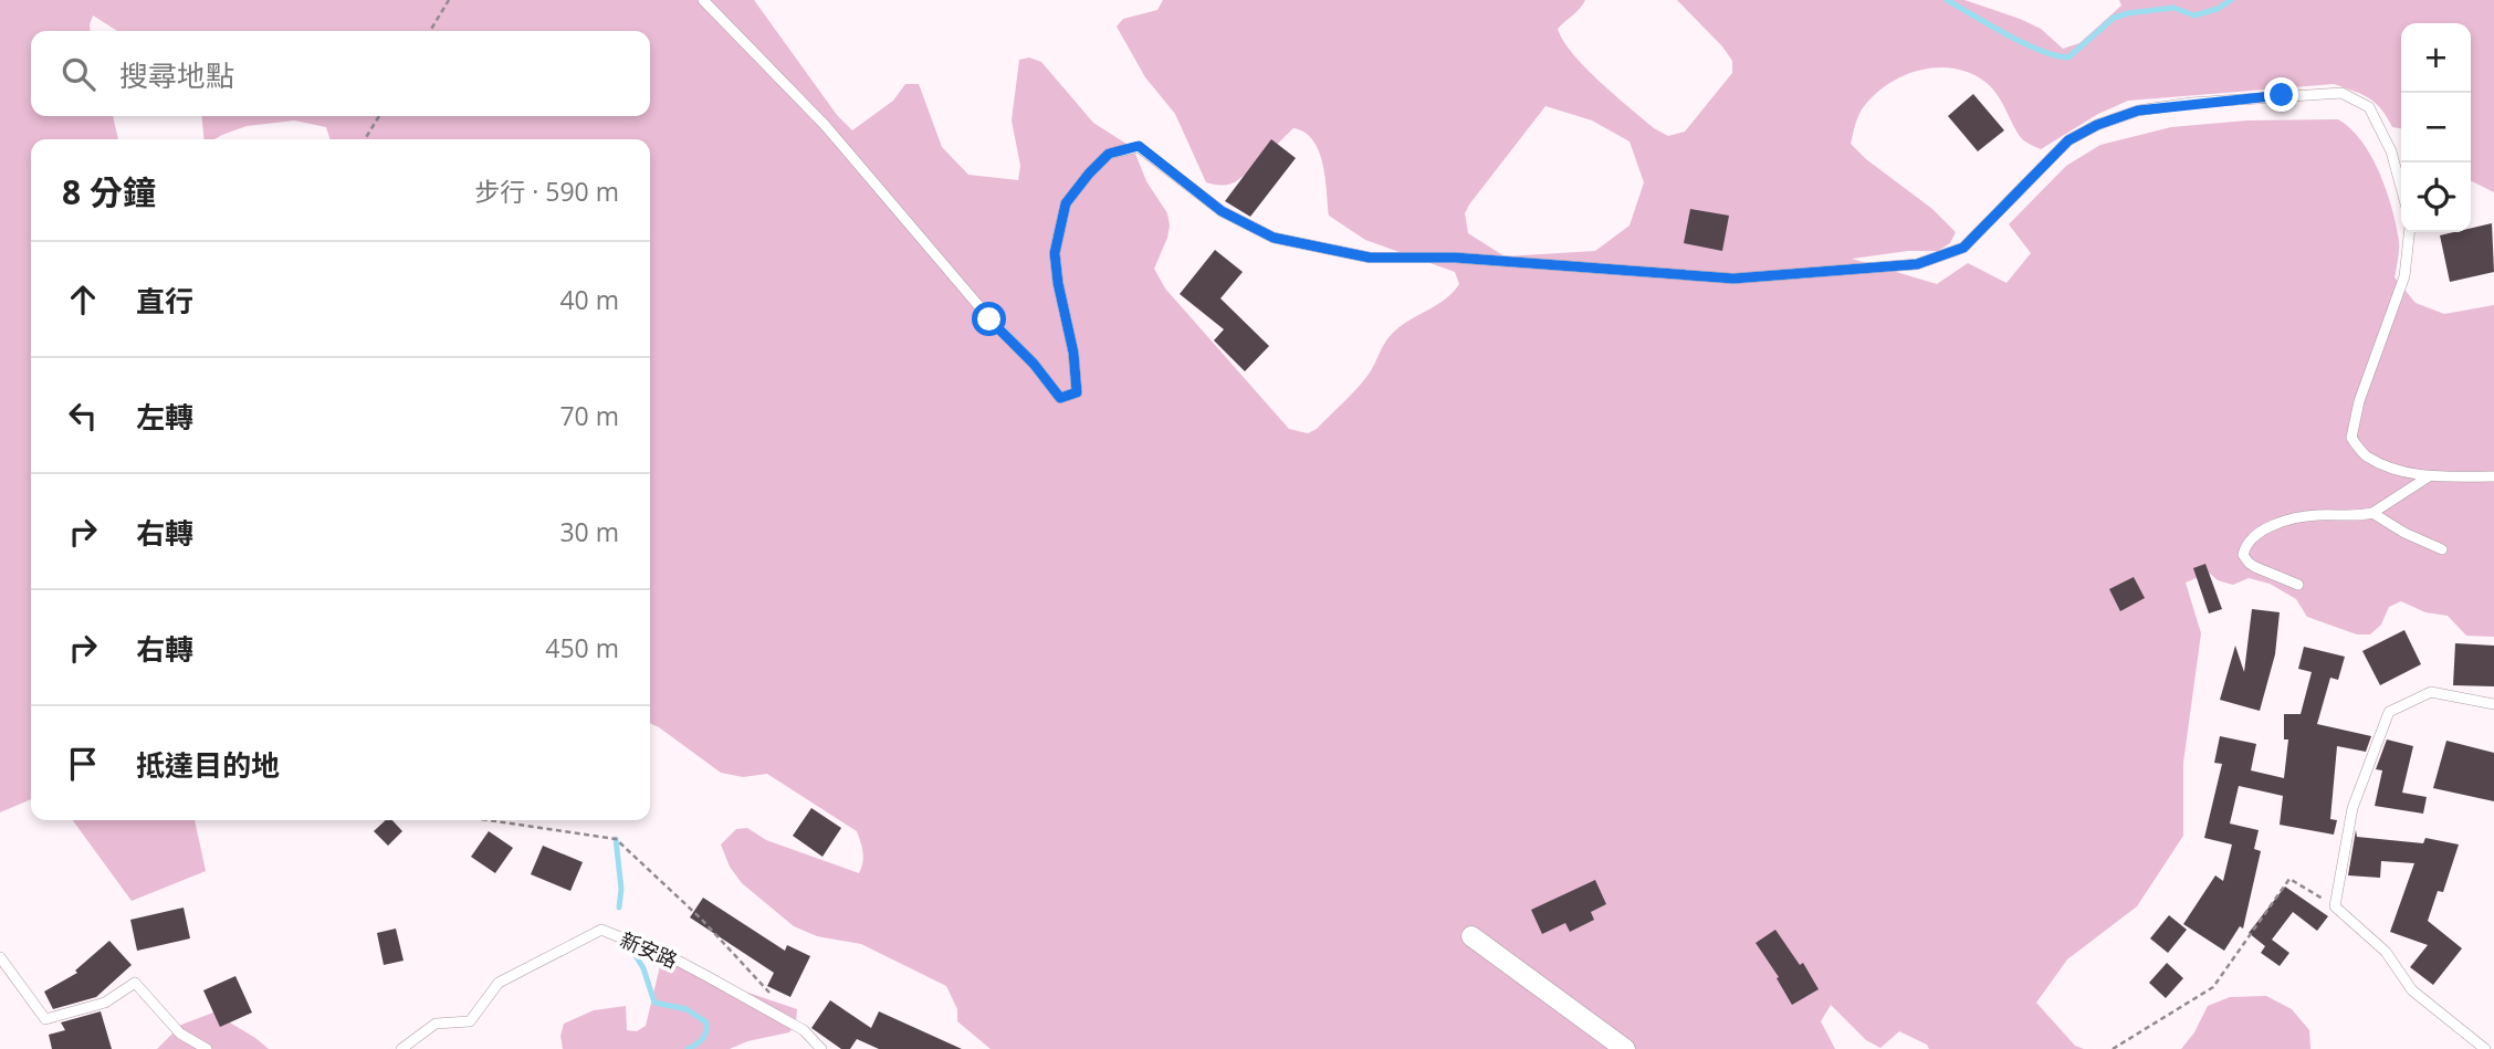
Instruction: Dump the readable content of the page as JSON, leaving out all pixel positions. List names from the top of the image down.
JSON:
{
  "streets": {
    "lane": ["新安路"]
  },
  "page": {
    "map_buttons": ["+", "−"],
    "search": "搜尋地點",
    "heading": ["8 分鐘", "步行 · 590 m"],
    "list": [
      ["直行", "40 m"],
      ["左轉", "70 m"],
      ["右轉", "30 m"],
      ["右轉", "450 m"],
      "抵達目的地"
    ]
  }
}
